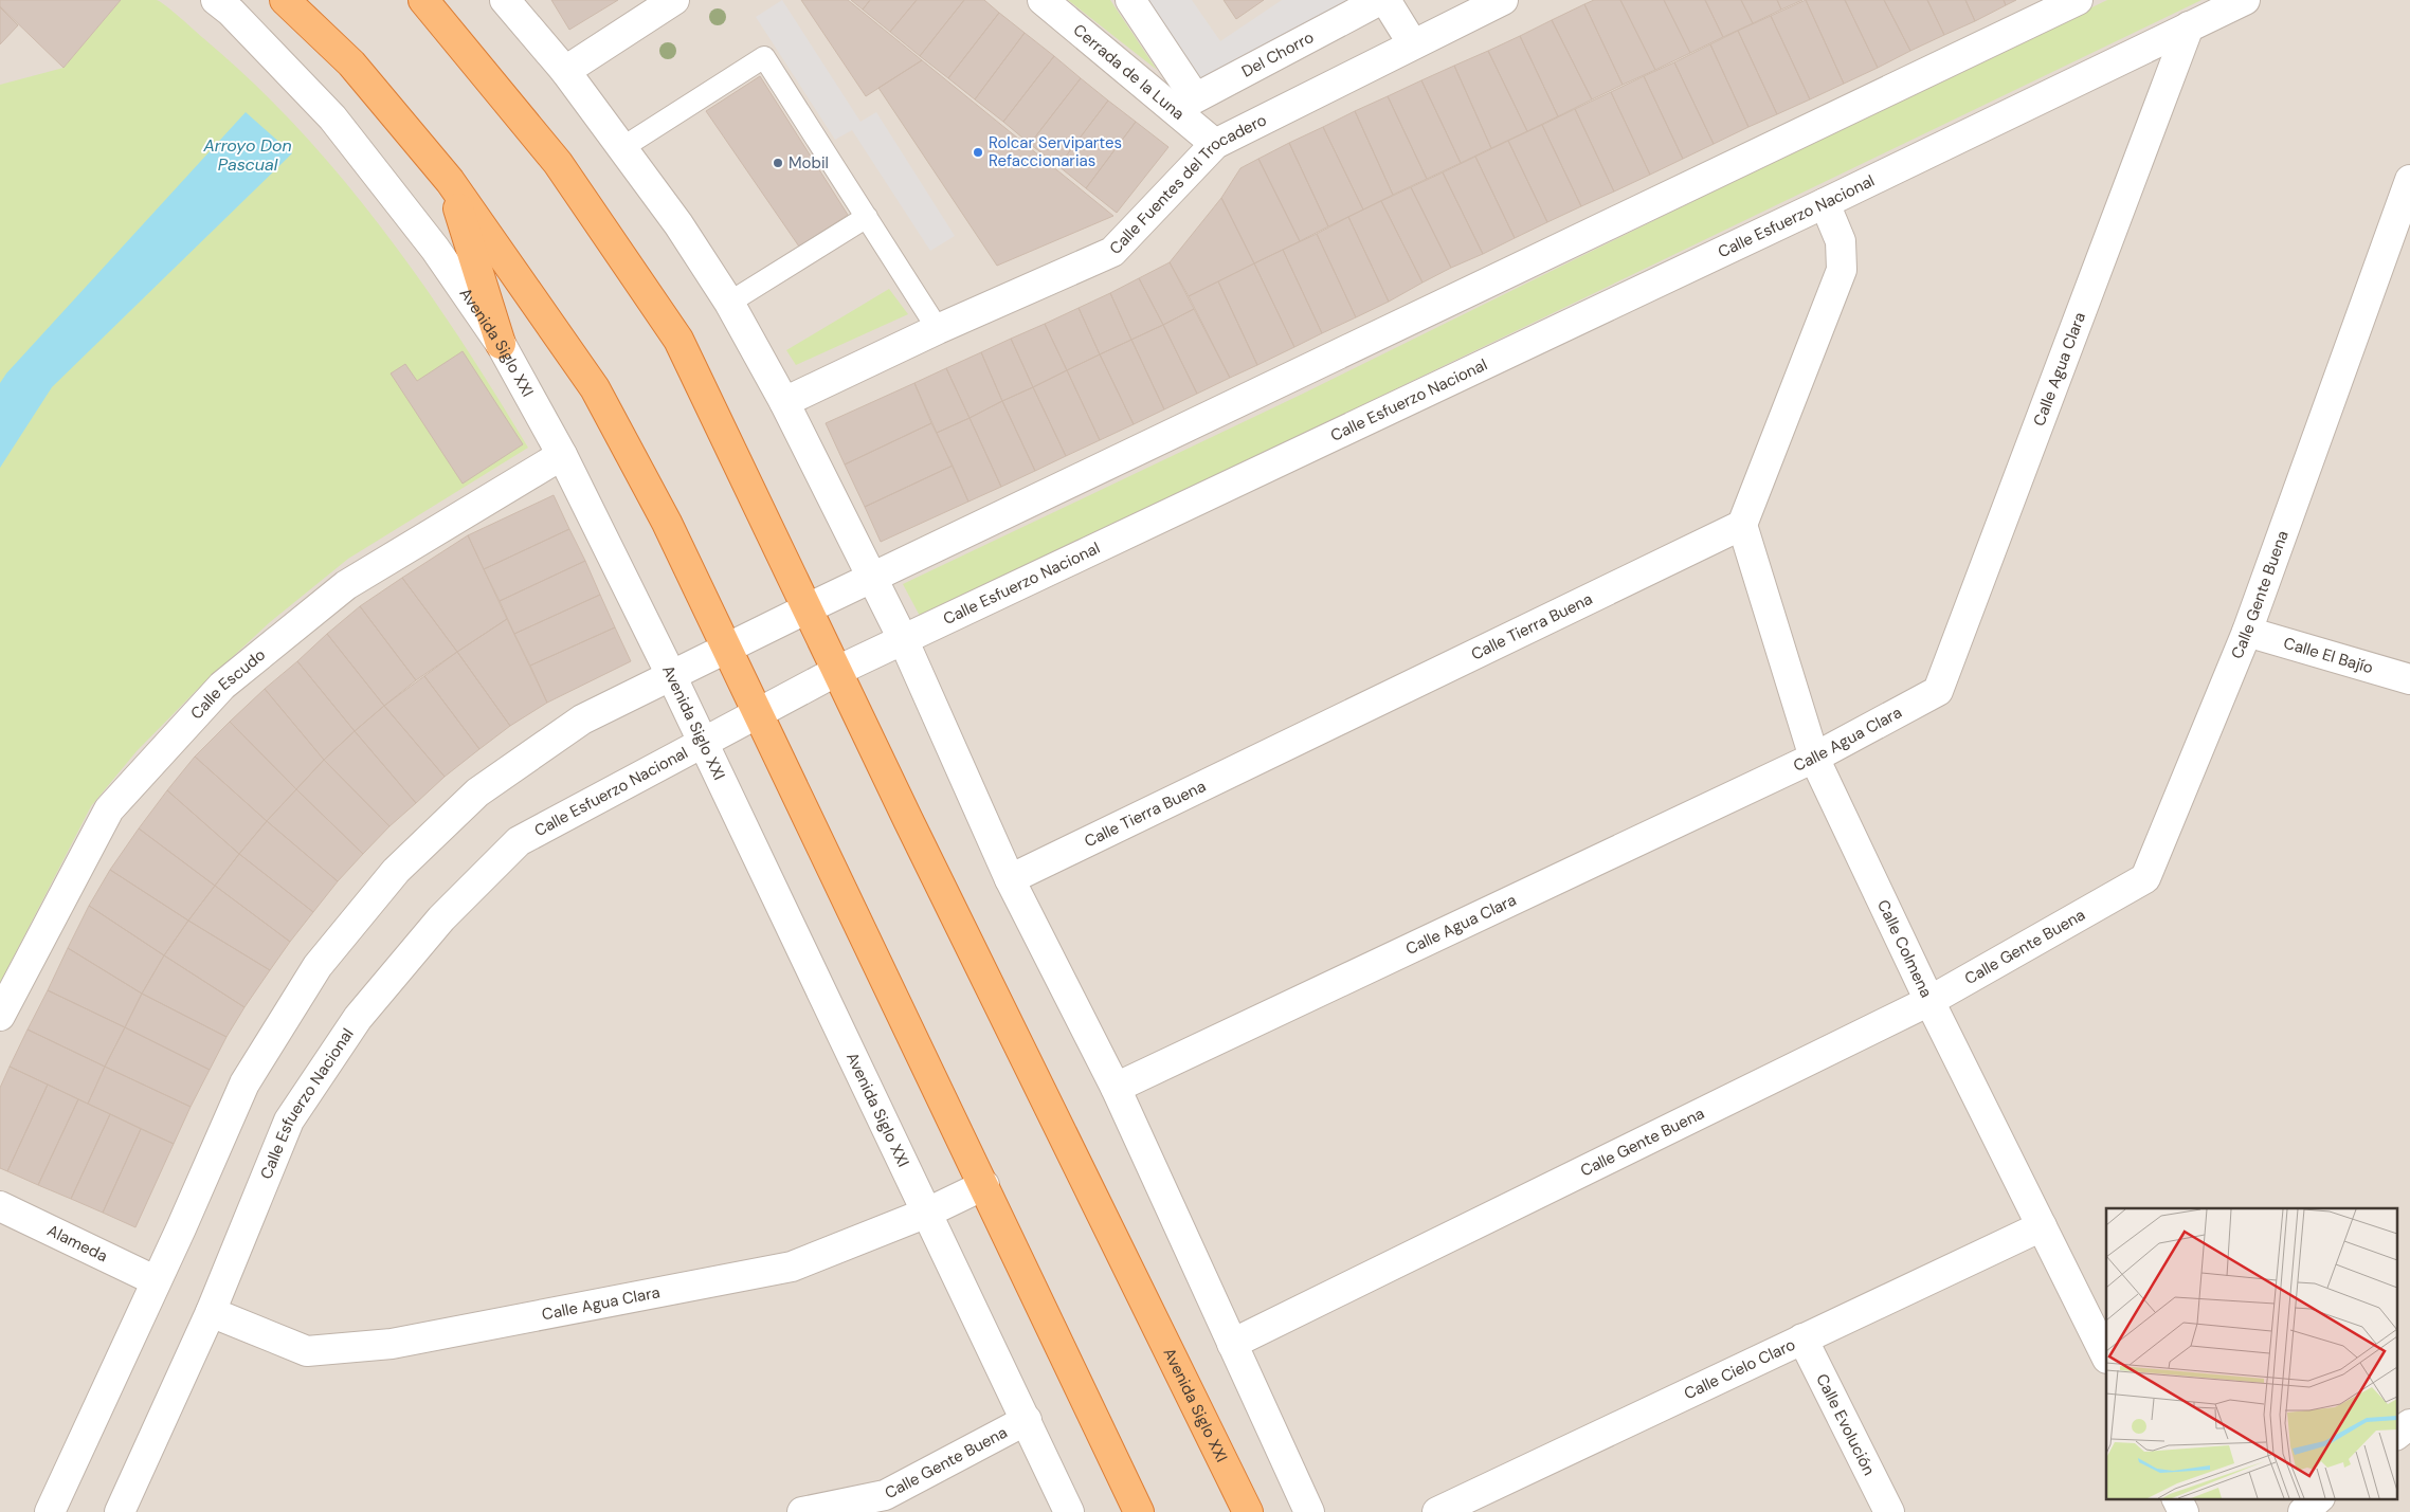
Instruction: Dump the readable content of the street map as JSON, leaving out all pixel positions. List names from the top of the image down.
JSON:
{
  "streets": {
    "highway": ["Avenida Siglo XXI"],
    "street": [
      "Del Chorro",
      "Cerrada de la Luna",
      "Calle Fuentes del Trocadero",
      "Calle Esfuerzo Nacional",
      "Calle Agua Clara",
      "Calle Gente Buena",
      "Calle Tierra Buena",
      "Calle El Bajío",
      "Calle Escudo",
      "Calle Colmena",
      "Alameda",
      "Calle Cielo Claro",
      "Calle Evolución"
    ]
  },
  "crossings": [
    ["Del Chorro", "Cerrada de la Luna"],
    ["Cerrada de la Luna", "Calle Fuentes del Trocadero"],
    ["Calle Esfuerzo Nacional", "Avenida Siglo XXI"],
    ["Calle Esfuerzo Nacional", "Calle Agua Clara"],
    ["Avenida Siglo XXI", "Calle Agua Clara"],
    ["Avenida Siglo XXI", "Calle Gente Buena"],
    ["Avenida Siglo XXI", "Calle Escudo"],
    ["Calle Agua Clara", "Calle Colmena"],
    ["Calle Gente Buena", "Calle El Bajío"],
    ["Calle Gente Buena", "Calle Colmena"],
    ["Calle Tierra Buena", "Calle Colmena"],
    ["Calle Colmena", "Calle Cielo Claro"],
    ["Calle Cielo Claro", "Calle Evolución"]
  ],
  "water": ["Arroyo Don Pascual"],
  "places": ["Rolcar Servipartes Refaccionarias", "Mobil"]
}
